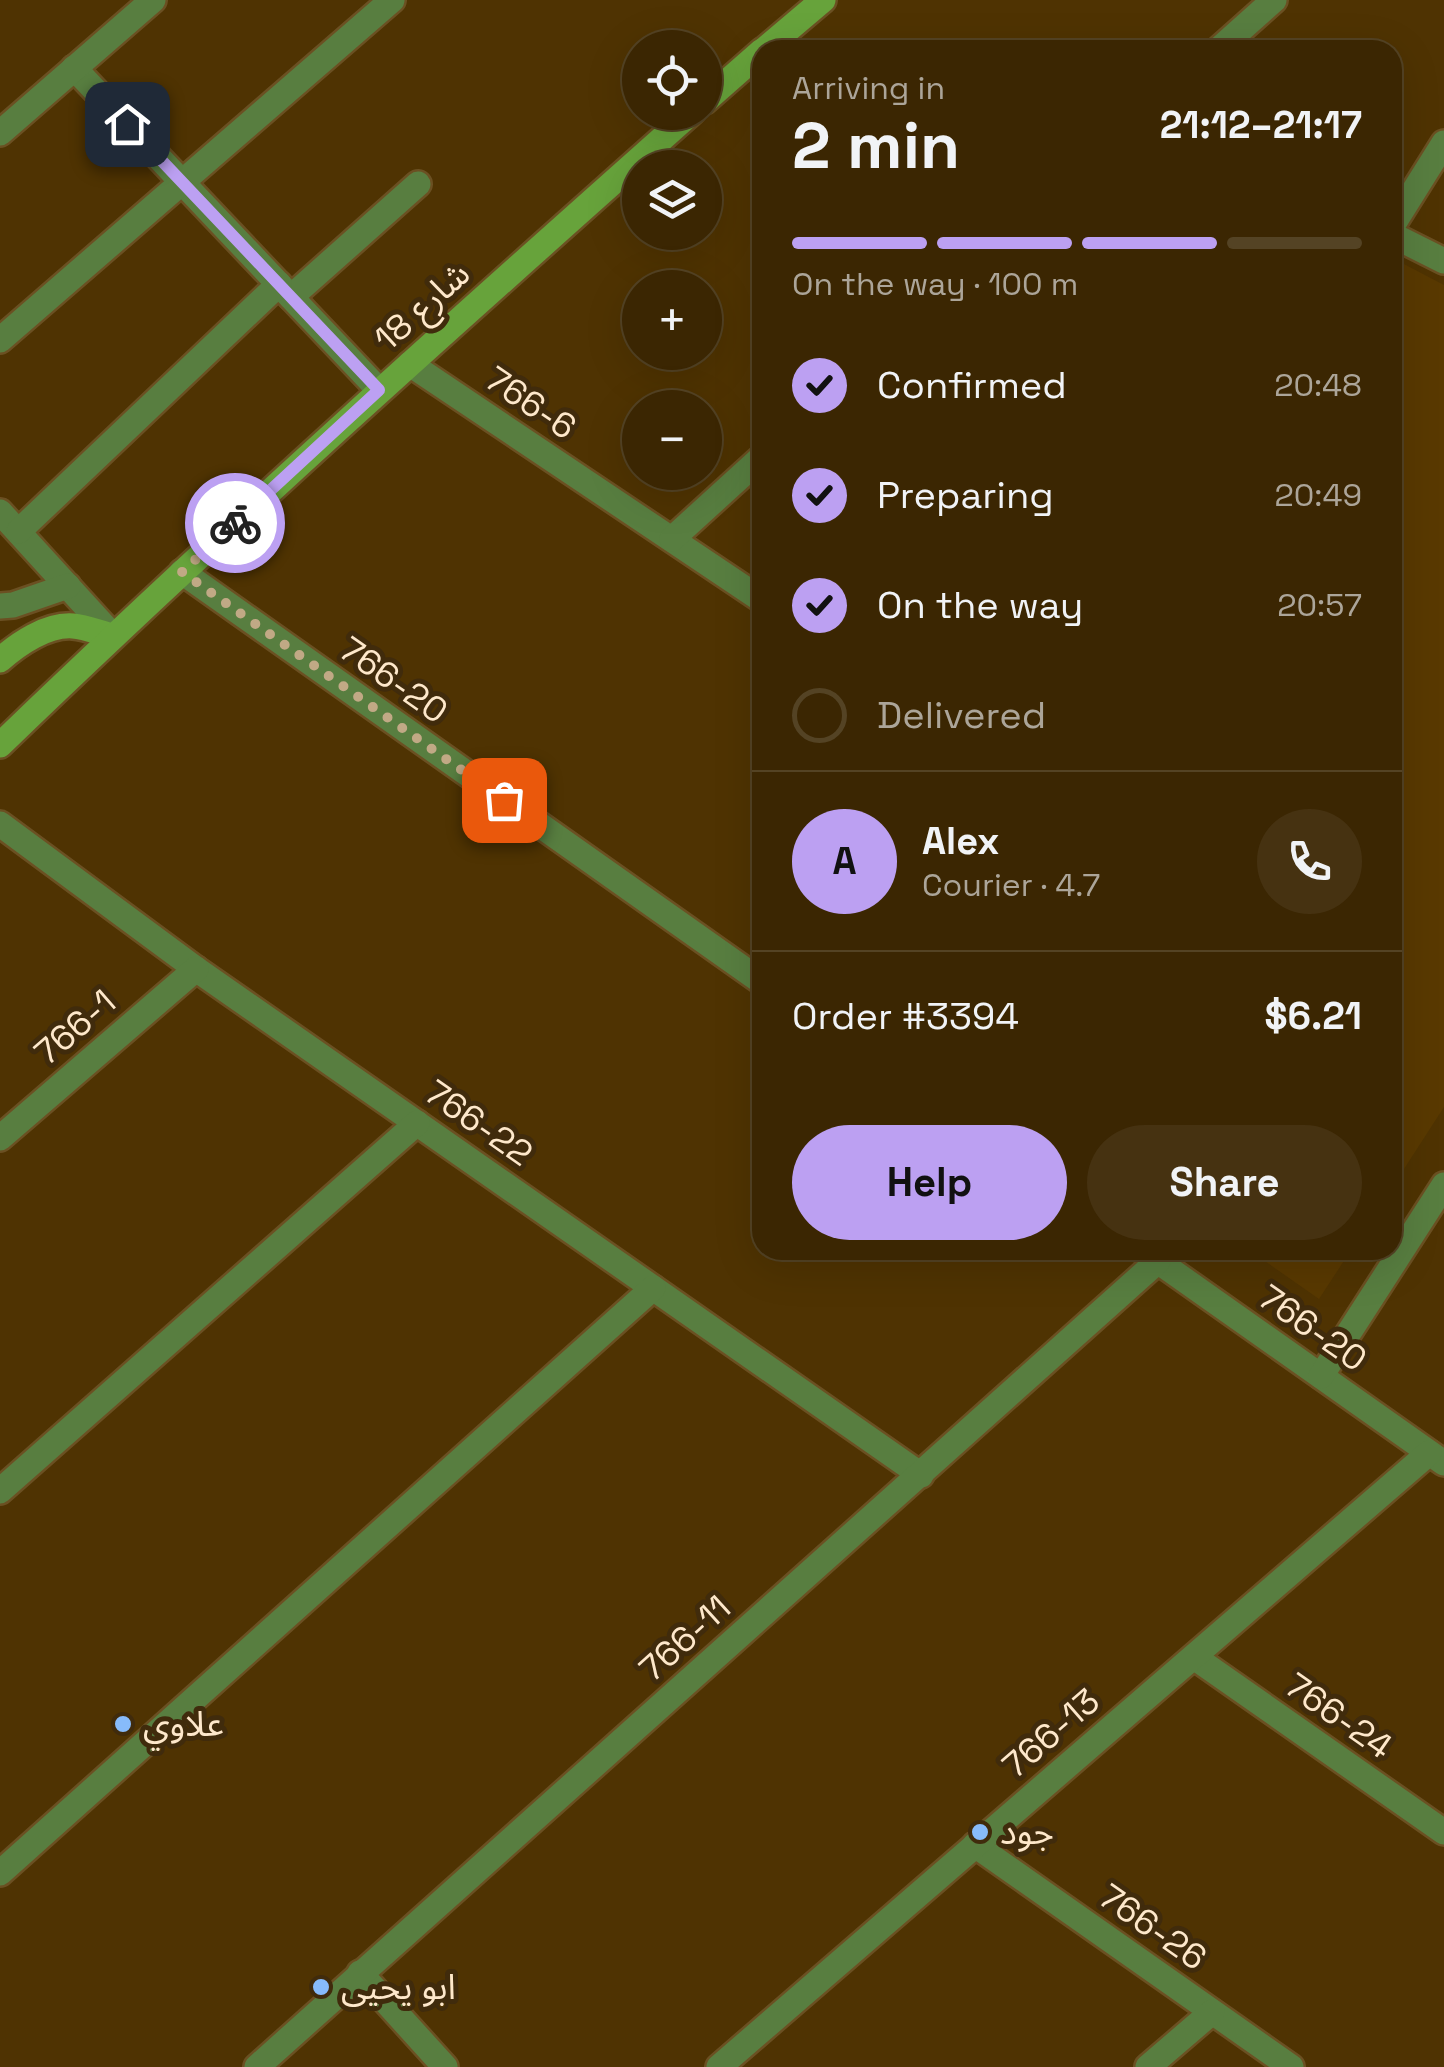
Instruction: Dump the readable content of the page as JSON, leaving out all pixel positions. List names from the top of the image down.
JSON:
{
  "streets": {
    "street": [
      "شارع 18",
      "766-6",
      "766-20",
      "766-1",
      "766-22",
      "766-11",
      "766-24",
      "766-13",
      "766-26"
    ]
  },
  "crossings": [
    ["شارع 18", "766-6"],
    ["شارع 18", "766-20"],
    ["766-20", "766-13"],
    ["766-1", "766-22"],
    ["766-22", "766-11"],
    ["766-24", "766-13"],
    ["766-13", "766-26"]
  ],
  "places": ["علاوي", "جود", "ابو يحيى"],
  "page": {
    "map_buttons": ["+", "−"],
    "heading": ["2 min", "Arriving in", "21:12–21:17"],
    "panel": [
      "Alex",
      "Courier · 4.7",
      "Order #3394",
      "$6.21"
    ],
    "bar": "On the way · 100 m",
    "list": [
      ["Confirmed", "20:48"],
      ["Preparing", "20:49"],
      ["On the way", "20:57"],
      "Delivered"
    ],
    "round": "A",
    "buttons": ["Help", "Share"]
  }
}
